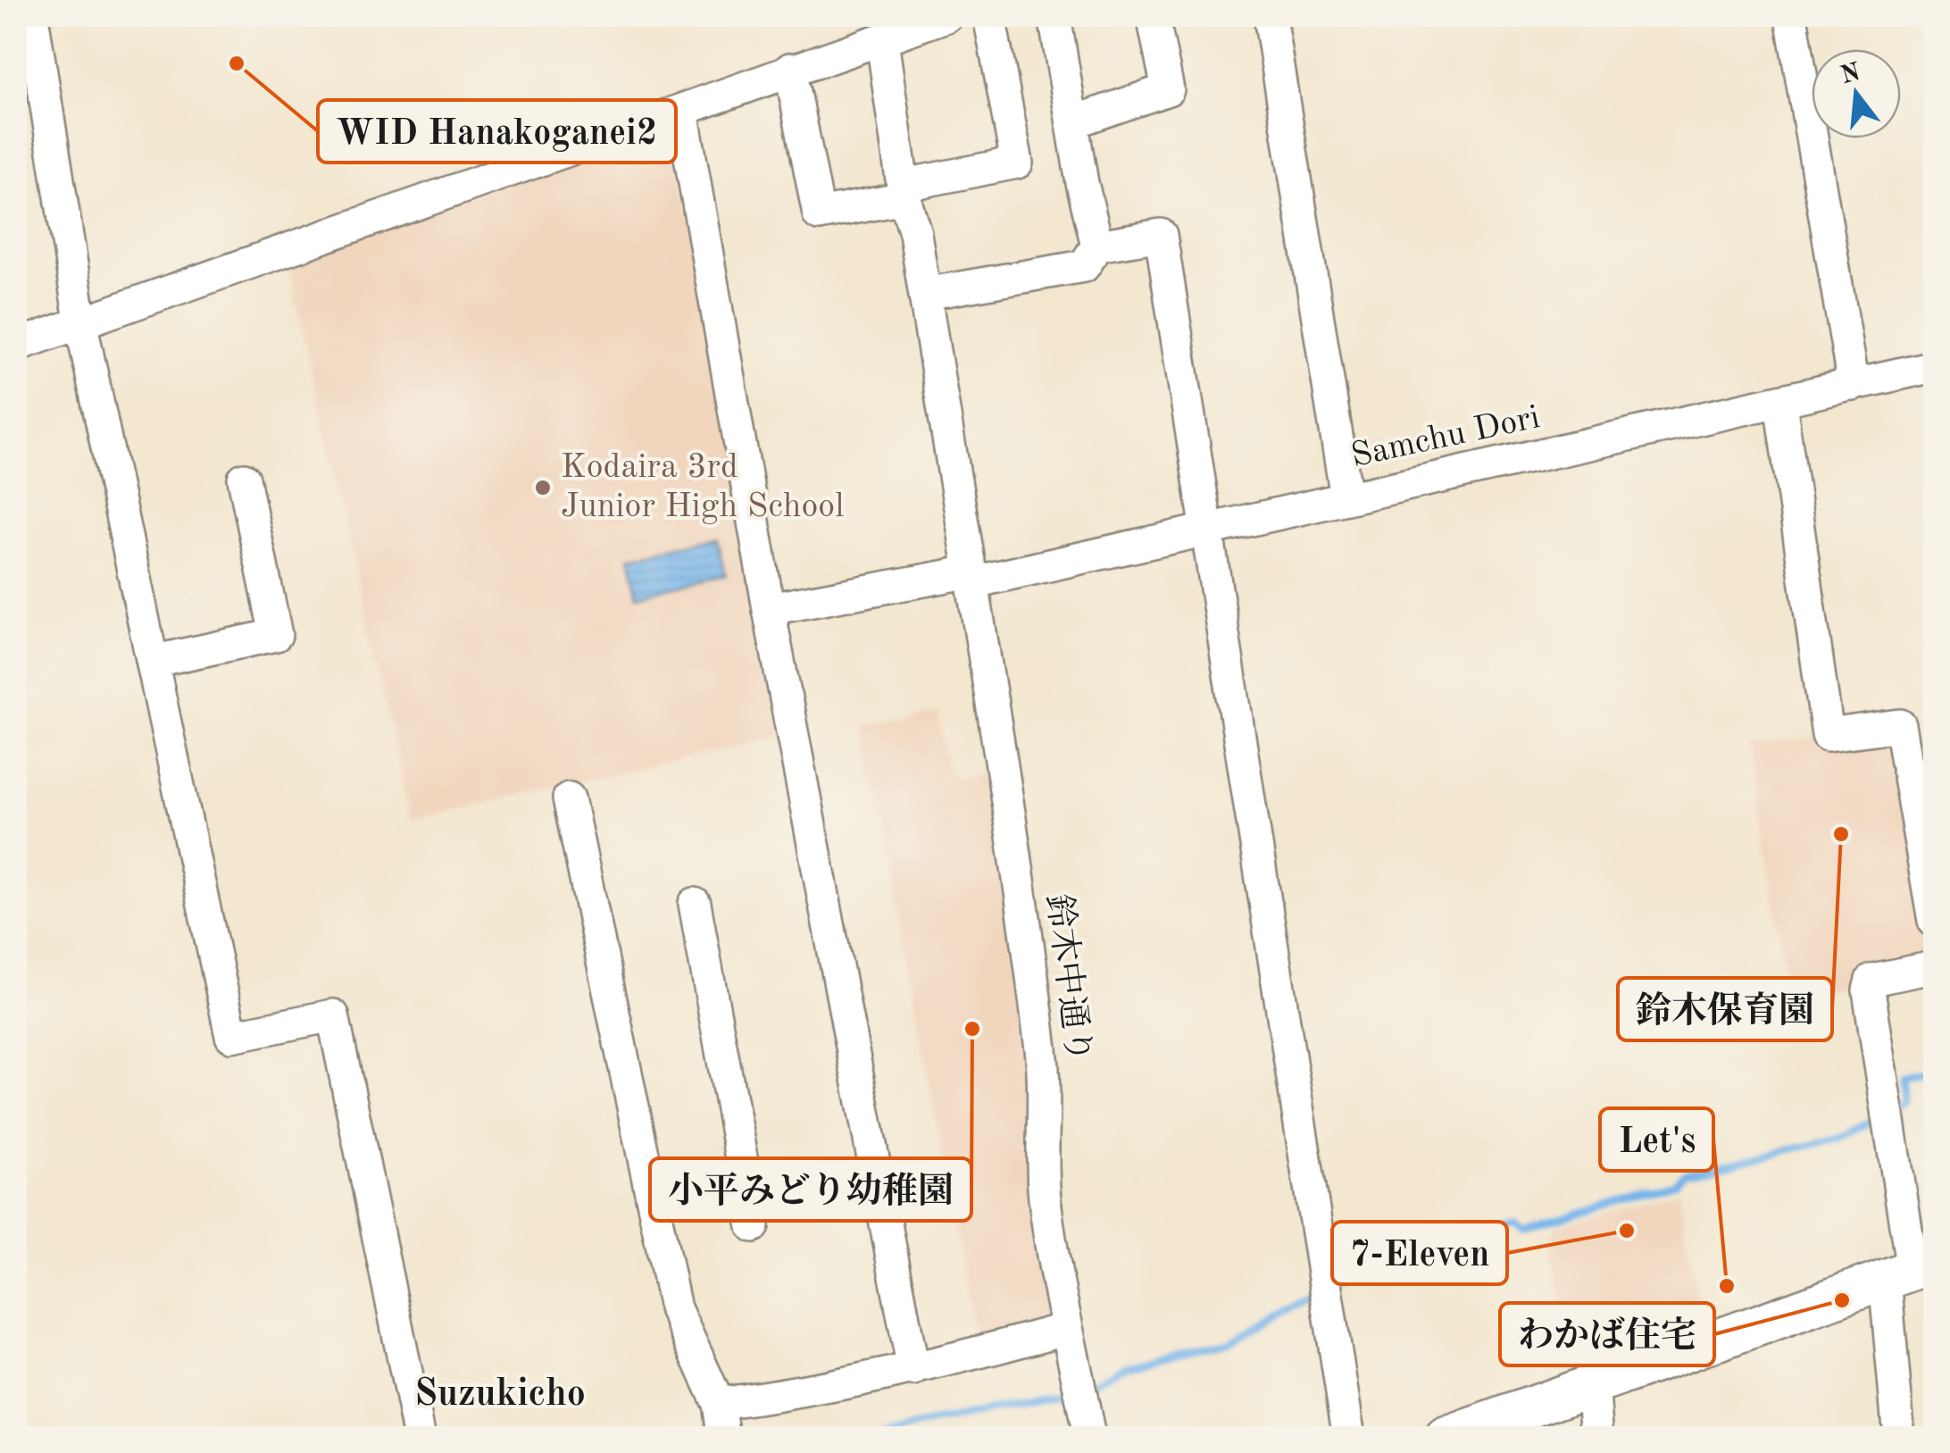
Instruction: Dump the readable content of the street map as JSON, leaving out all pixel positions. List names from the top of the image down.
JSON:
{
  "streets": {
    "street": ["Samchu Dori", "鈴木中通り"]
  },
  "crossings": [
    ["Samchu Dori", "鈴木中通り"]
  ],
  "districts": ["Suzukicho"],
  "places": [
    "WID Hanakoganei2",
    "Kodaira 3rd Junior High School",
    "鈴木保育園",
    "小平みどり幼稚園",
    "7-Eleven",
    "Let's",
    "わかば住宅"
  ],
  "north": "top"
}
